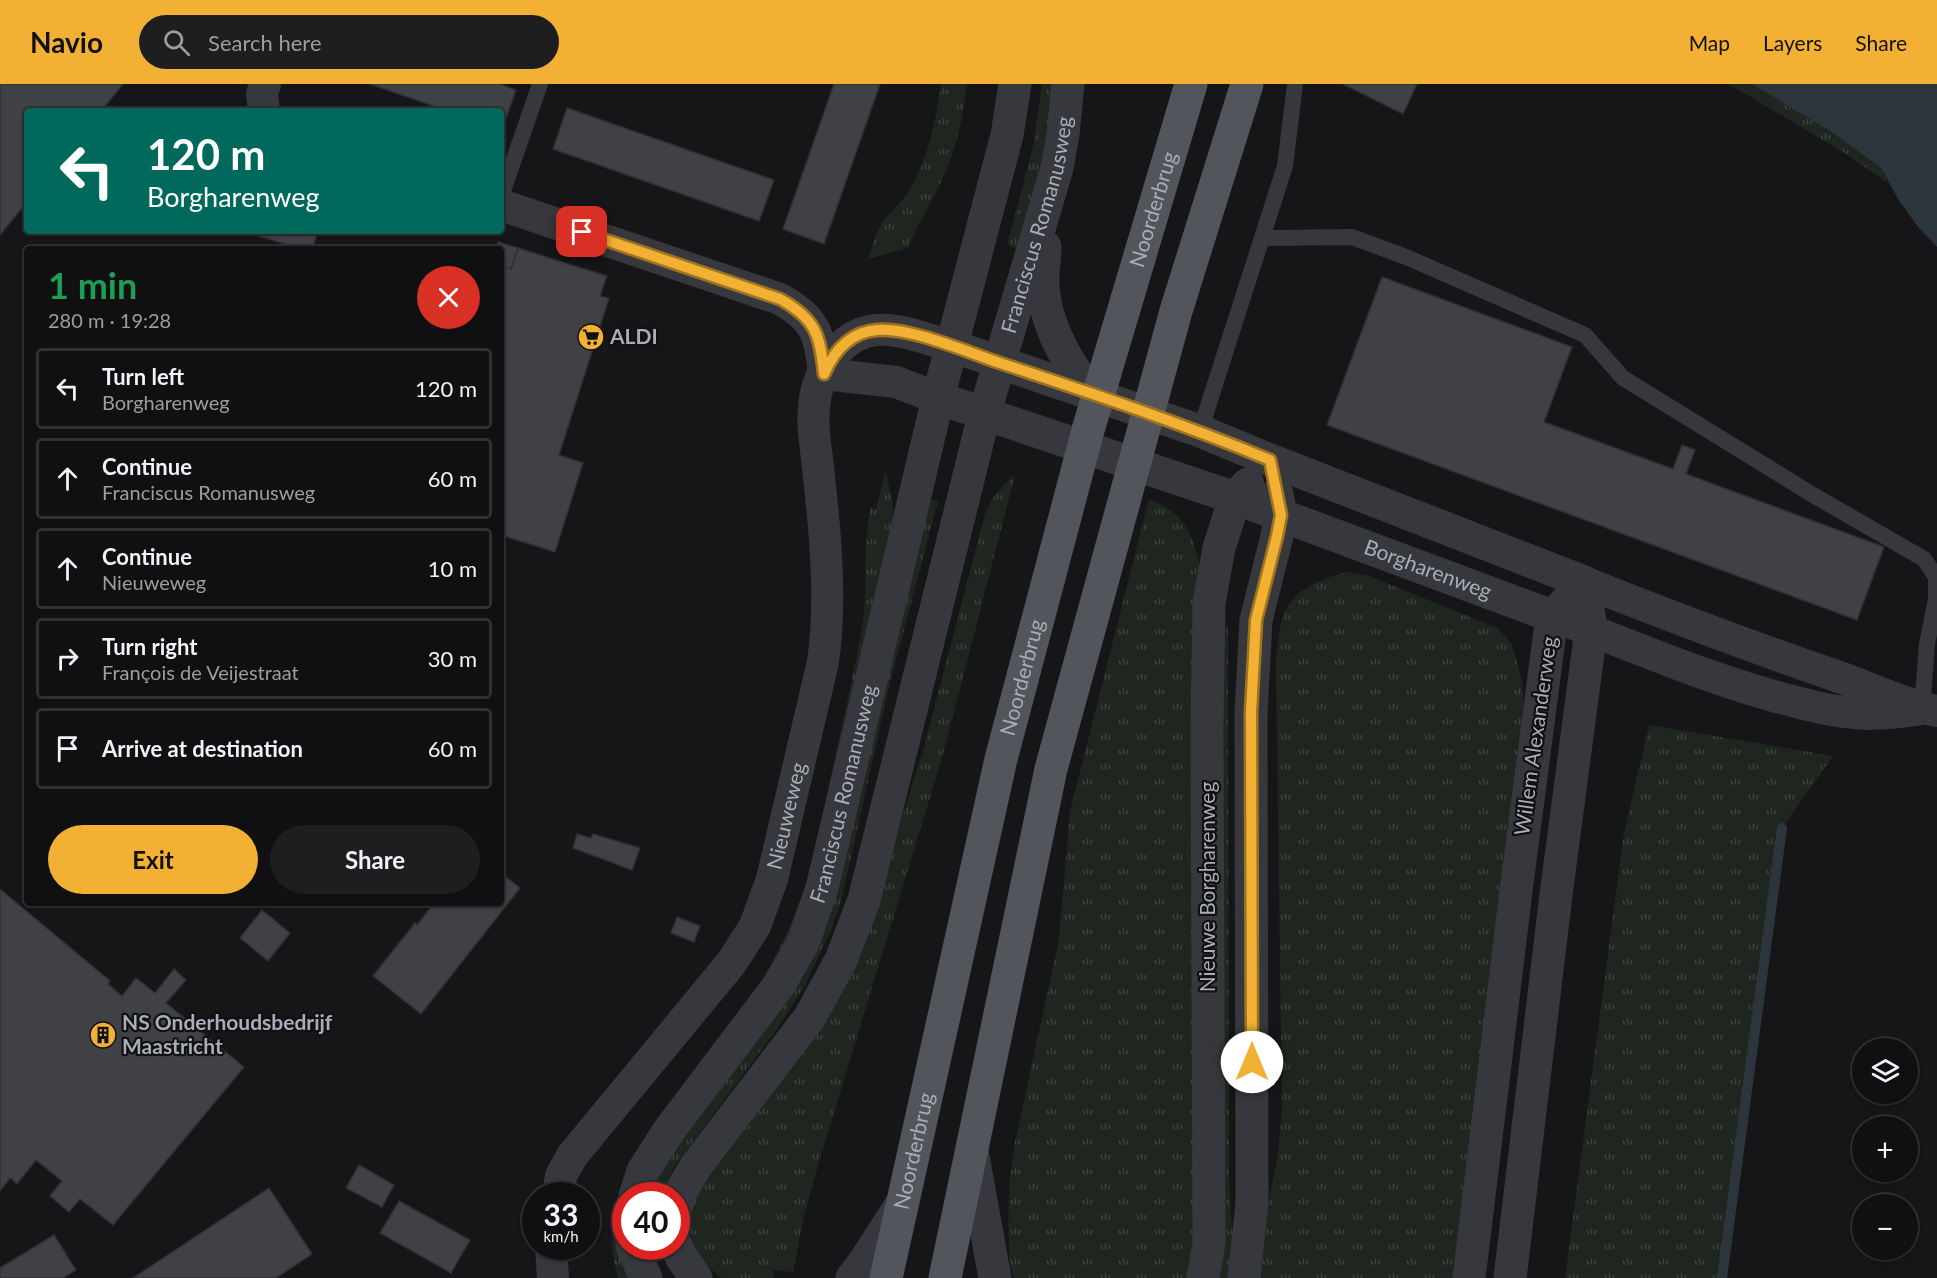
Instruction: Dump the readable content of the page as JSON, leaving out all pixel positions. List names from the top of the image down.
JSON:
{
  "streets": {
    "main road": ["Noorderbrug"],
    "street": [
      "Franciscus Romanusweg",
      "Borgharenweg",
      "Willem Alexanderweg",
      "Nieuweweg",
      "Nieuwe Borgharenweg"
    ]
  },
  "crossings": [
    ["Franciscus Romanusweg", "Borgharenweg"],
    ["Franciscus Romanusweg", "Nieuweweg"],
    ["Borgharenweg", "Willem Alexanderweg"],
    ["Borgharenweg", "Nieuwe Borgharenweg"]
  ],
  "places": {
    "supermarket": ["ALDI"],
    "building": ["NS Onderhoudsbedrijf Maastricht"]
  },
  "page": {
    "header": "Navio",
    "search": "Search here",
    "nav": ["Map", "Layers", "Share"],
    "turn": ["120 m", "Borgharenweg"],
    "heading": ["1 min", "280 m · 19:28"],
    "list": [
      {
        "name": "Turn left",
        "note": "Borgharenweg",
        "value": "120 m"
      },
      {
        "name": "Continue",
        "note": "Franciscus Romanusweg",
        "value": "60 m"
      },
      {
        "name": "Continue",
        "note": "Nieuweweg",
        "value": "10 m"
      },
      {
        "name": "Turn right",
        "note": "François de Veijestraat",
        "value": "30 m"
      },
      {
        "name": "Arrive at destination",
        "value": "60 m"
      }
    ],
    "buttons": ["Exit", "Share"],
    "map_buttons": ["+", "−"],
    "speed": "33 km/h",
    "limit": "40"
  }
}
